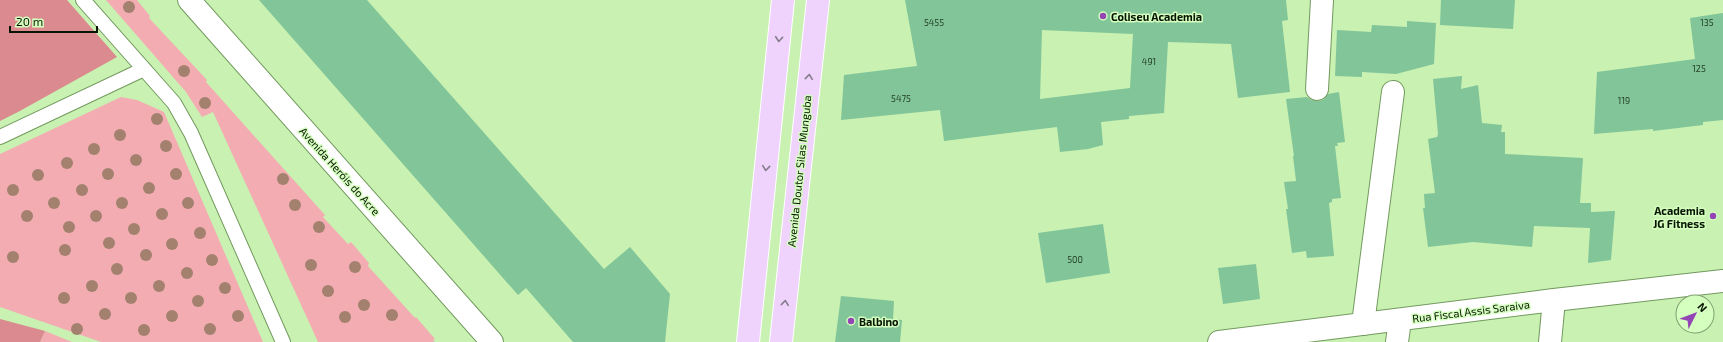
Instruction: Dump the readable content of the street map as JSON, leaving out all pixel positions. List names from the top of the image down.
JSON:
{
  "streets": {
    "main road": ["Avenida Doutor Silas Munguba"],
    "street": ["Avenida Heróis do Acre", "Rua Fiscal Assis Saraiva"]
  },
  "places": ["Coliseu Academia", "Academia JG Fitness", "Balbino"],
  "house_numbers": [
    "5455",
    "135",
    "491",
    "125",
    "5475",
    "119",
    "500"
  ],
  "scale_bar": "20 m",
  "north": "top right"
}
